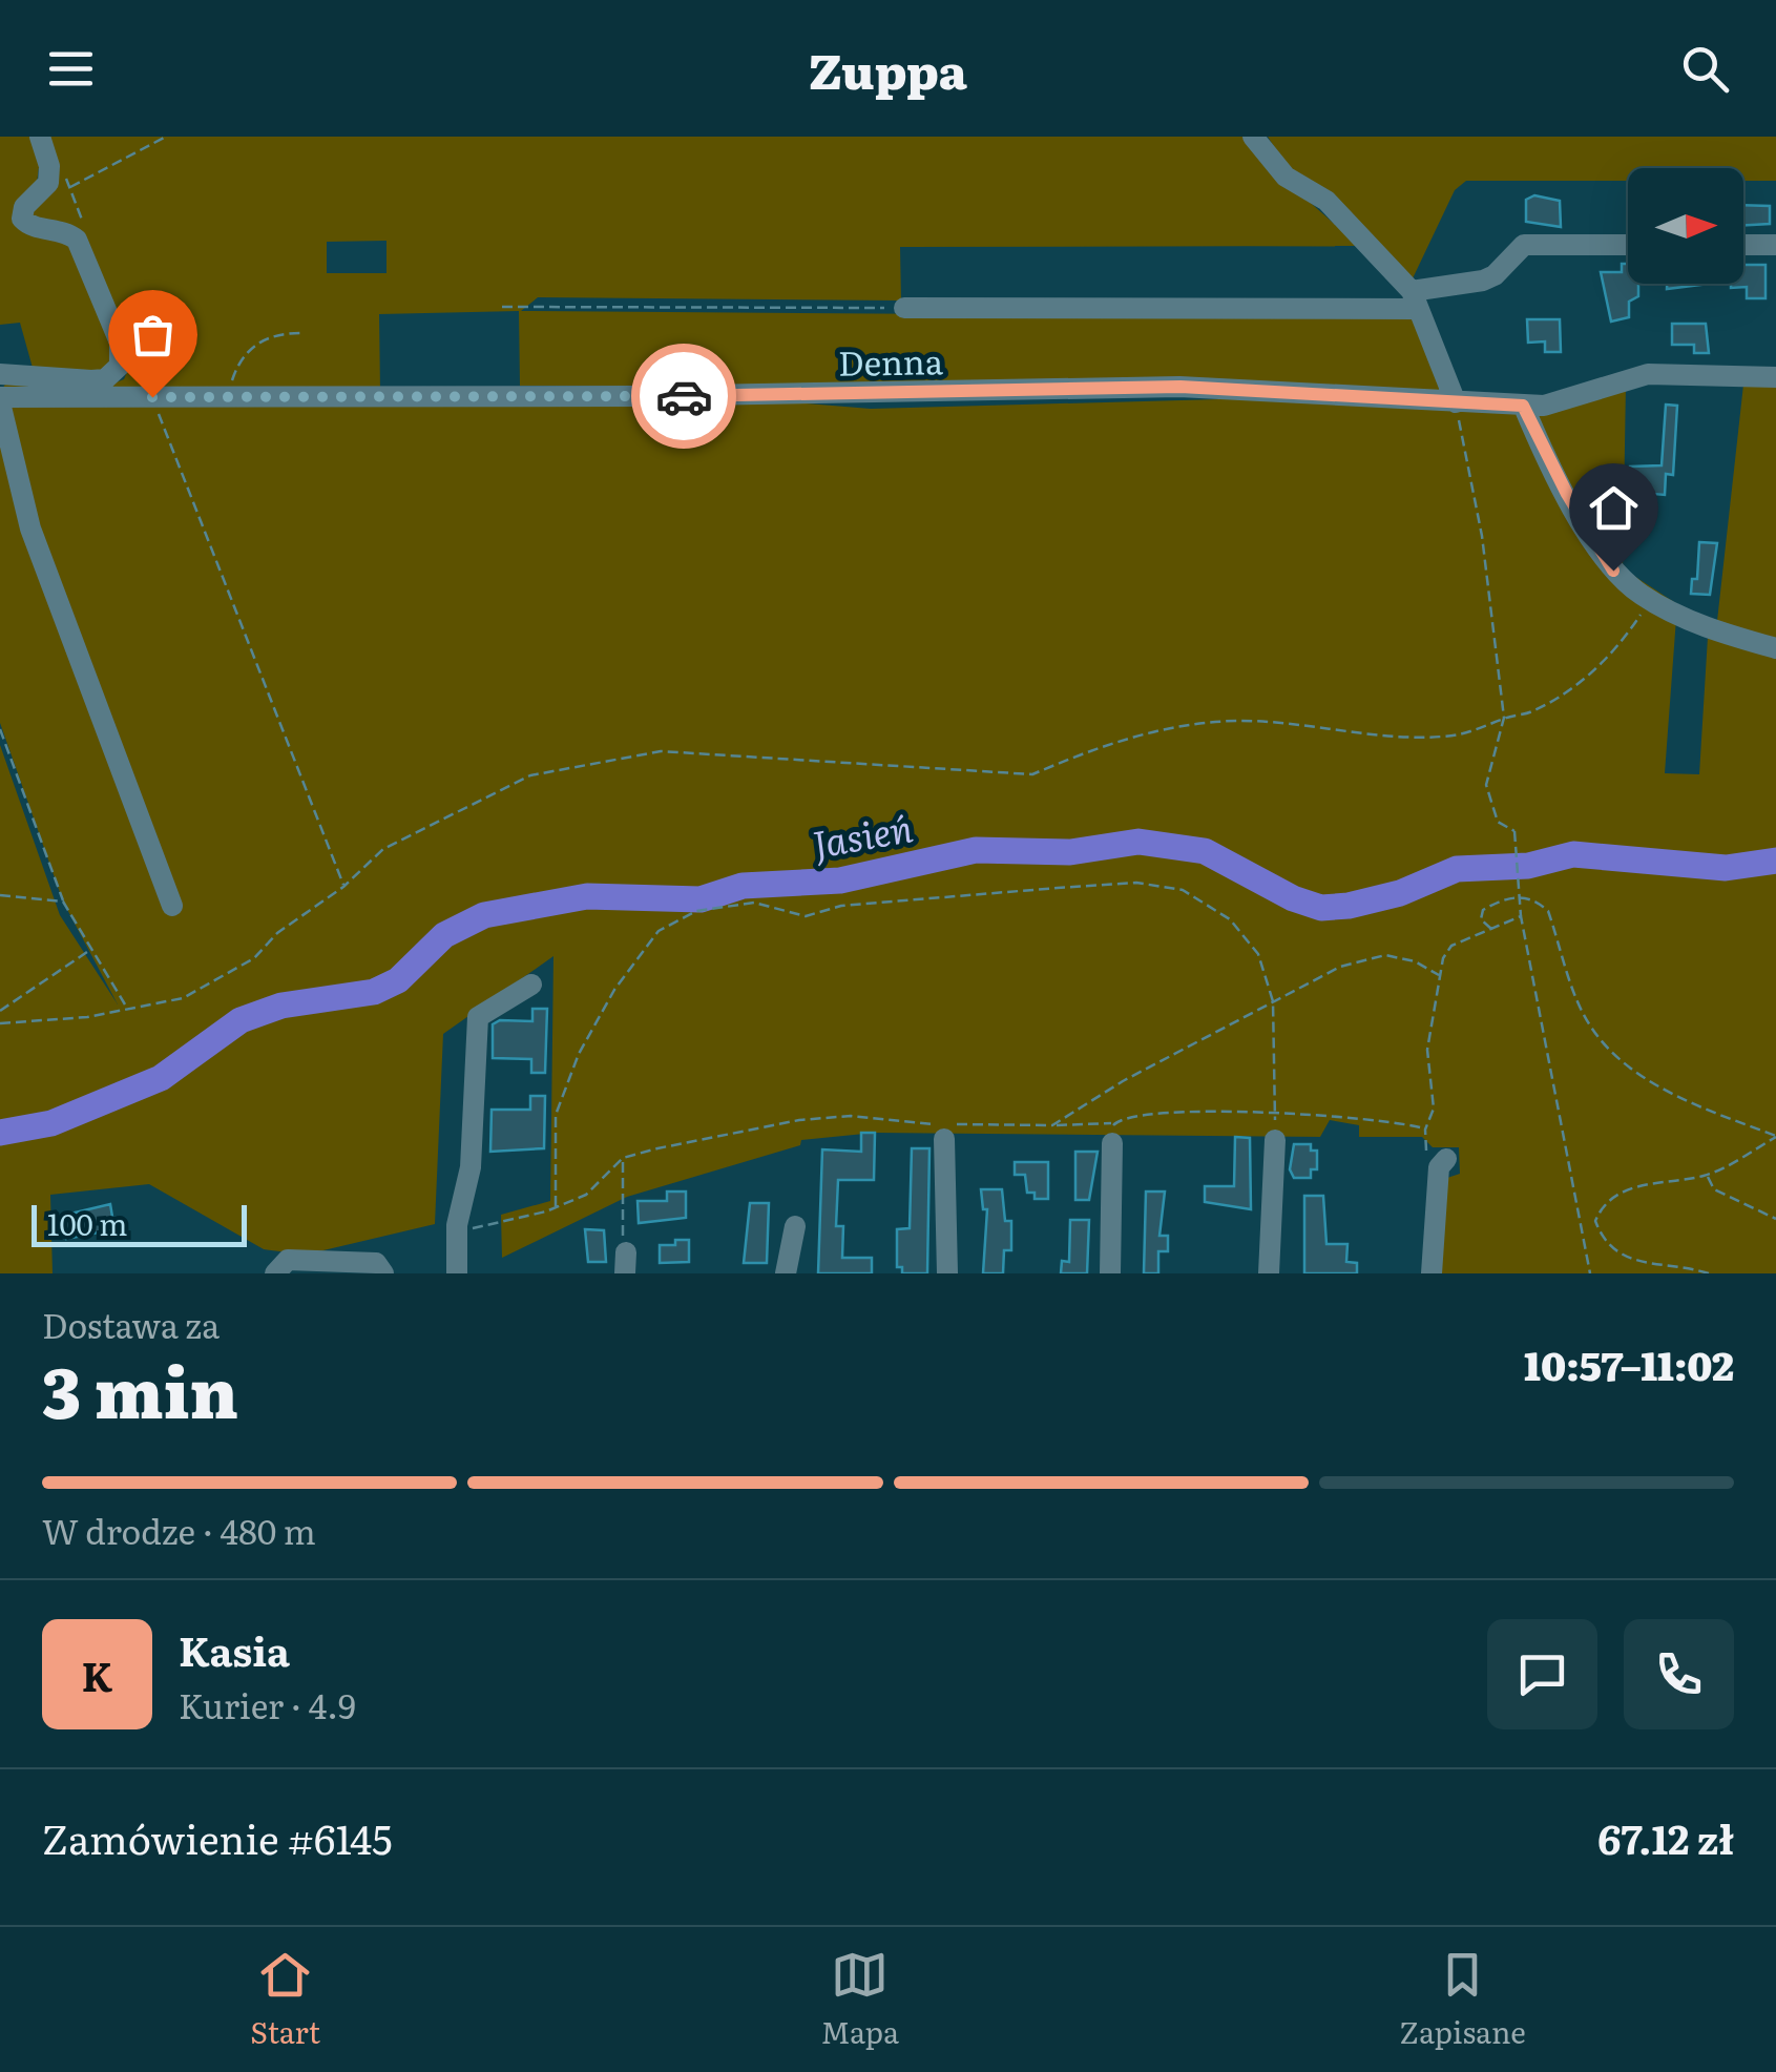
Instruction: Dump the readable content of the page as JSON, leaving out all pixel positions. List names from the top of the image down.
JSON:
{
  "streets": {
    "street": ["Denna"]
  },
  "water": ["Jasień"],
  "scale_bar": "100 m",
  "north": "right",
  "page": {
    "header": "Zuppa",
    "scale": "100 m",
    "heading": ["3 min", "Dostawa za", "10:57–11:02"],
    "panel": [
      "Kasia",
      "Kurier · 4.9",
      "Zamówienie #6145",
      "67.12 zł"
    ],
    "bar": "W drodze · 480 m",
    "round": "K",
    "tabs": ["Start", "Mapa", "Zapisane"]
  }
}
